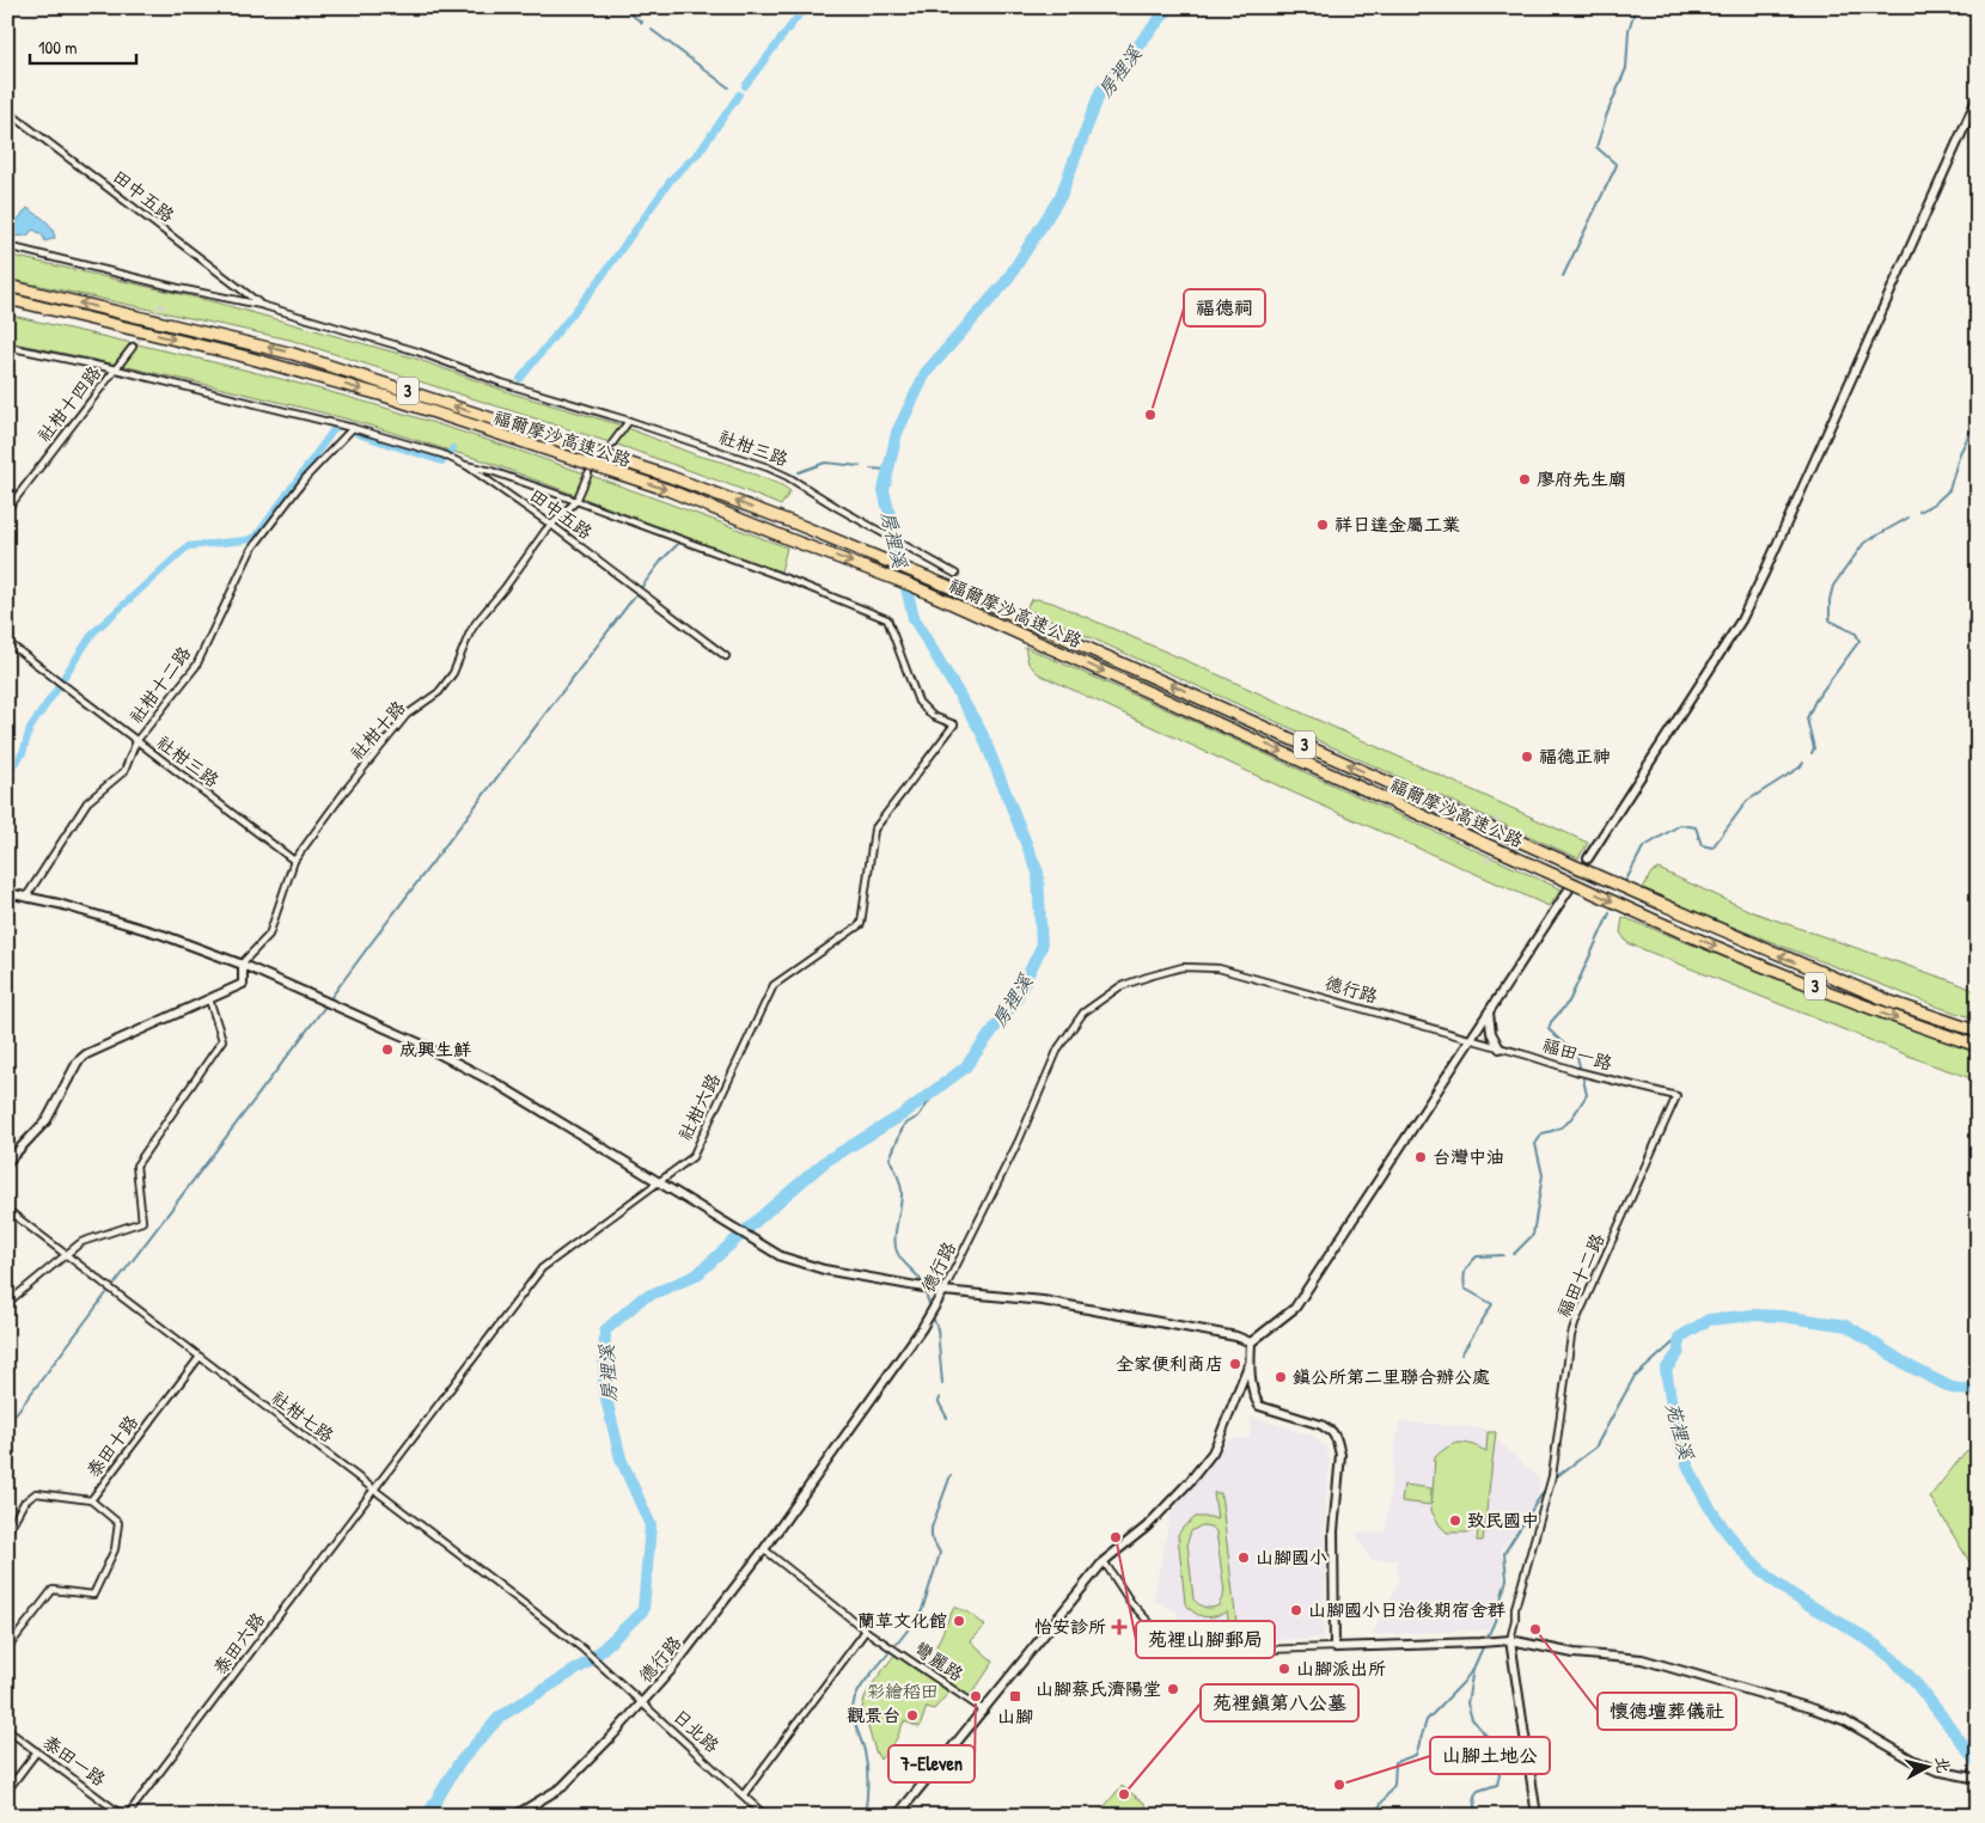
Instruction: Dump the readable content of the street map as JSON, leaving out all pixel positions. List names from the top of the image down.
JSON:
{
  "streets": {
    "highway": ["3", "福爾摩沙高速公路"],
    "main road": ["德行路"],
    "street": [
      "田中五路",
      "社柑十四路",
      "社柑三路",
      "社柑十二路",
      "社柑十路",
      "福田一路",
      "社柑六路",
      "福田十二路",
      "社柑七路",
      "泰田十路",
      "泰田六路",
      "彎麗路",
      "日北路",
      "泰田一路"
    ]
  },
  "crossings": [
    ["田中五路", "社柑三路"],
    ["田中五路", "社柑十路"],
    ["社柑三路", "社柑十二路"],
    ["社柑三路", "社柑十路"],
    ["社柑十路", "社柑六路"],
    ["德行路", "福田一路"],
    ["德行路", "彎麗路"],
    ["德行路", "日北路"],
    ["福田一路", "福田十二路"],
    ["社柑六路", "社柑七路"],
    ["社柑六路", "泰田六路"],
    ["社柑七路", "泰田十路"],
    ["社柑七路", "泰田六路"],
    ["社柑七路", "日北路"],
    ["泰田六路", "泰田一路"]
  ],
  "water": ["房裡溪", "苑裡溪"],
  "parks": ["彩繪稻田"],
  "places": {
    "other": [
      "福德祠",
      "廖府先生廟",
      "祥日達金屬工業",
      "福德正神",
      "成興生鮮",
      "台灣中油",
      "全家便利商店",
      "鎮公所第二里聯合辦公處",
      "致民國中",
      "苑裡山腳郵局",
      "山腳國小",
      "山腳國小日治後期宿舍群",
      "蘭草文化館",
      "懷德壇葬儀社",
      "山腳派出所",
      "山腳蔡氏濟陽堂",
      "7-Eleven",
      "觀景台",
      "山腳土地公",
      "苑裡鎮第八公墓"
    ],
    "health": ["怡安診所"],
    "transit": ["山腳"]
  },
  "scale_bar": "100 m",
  "north": "right"
}
